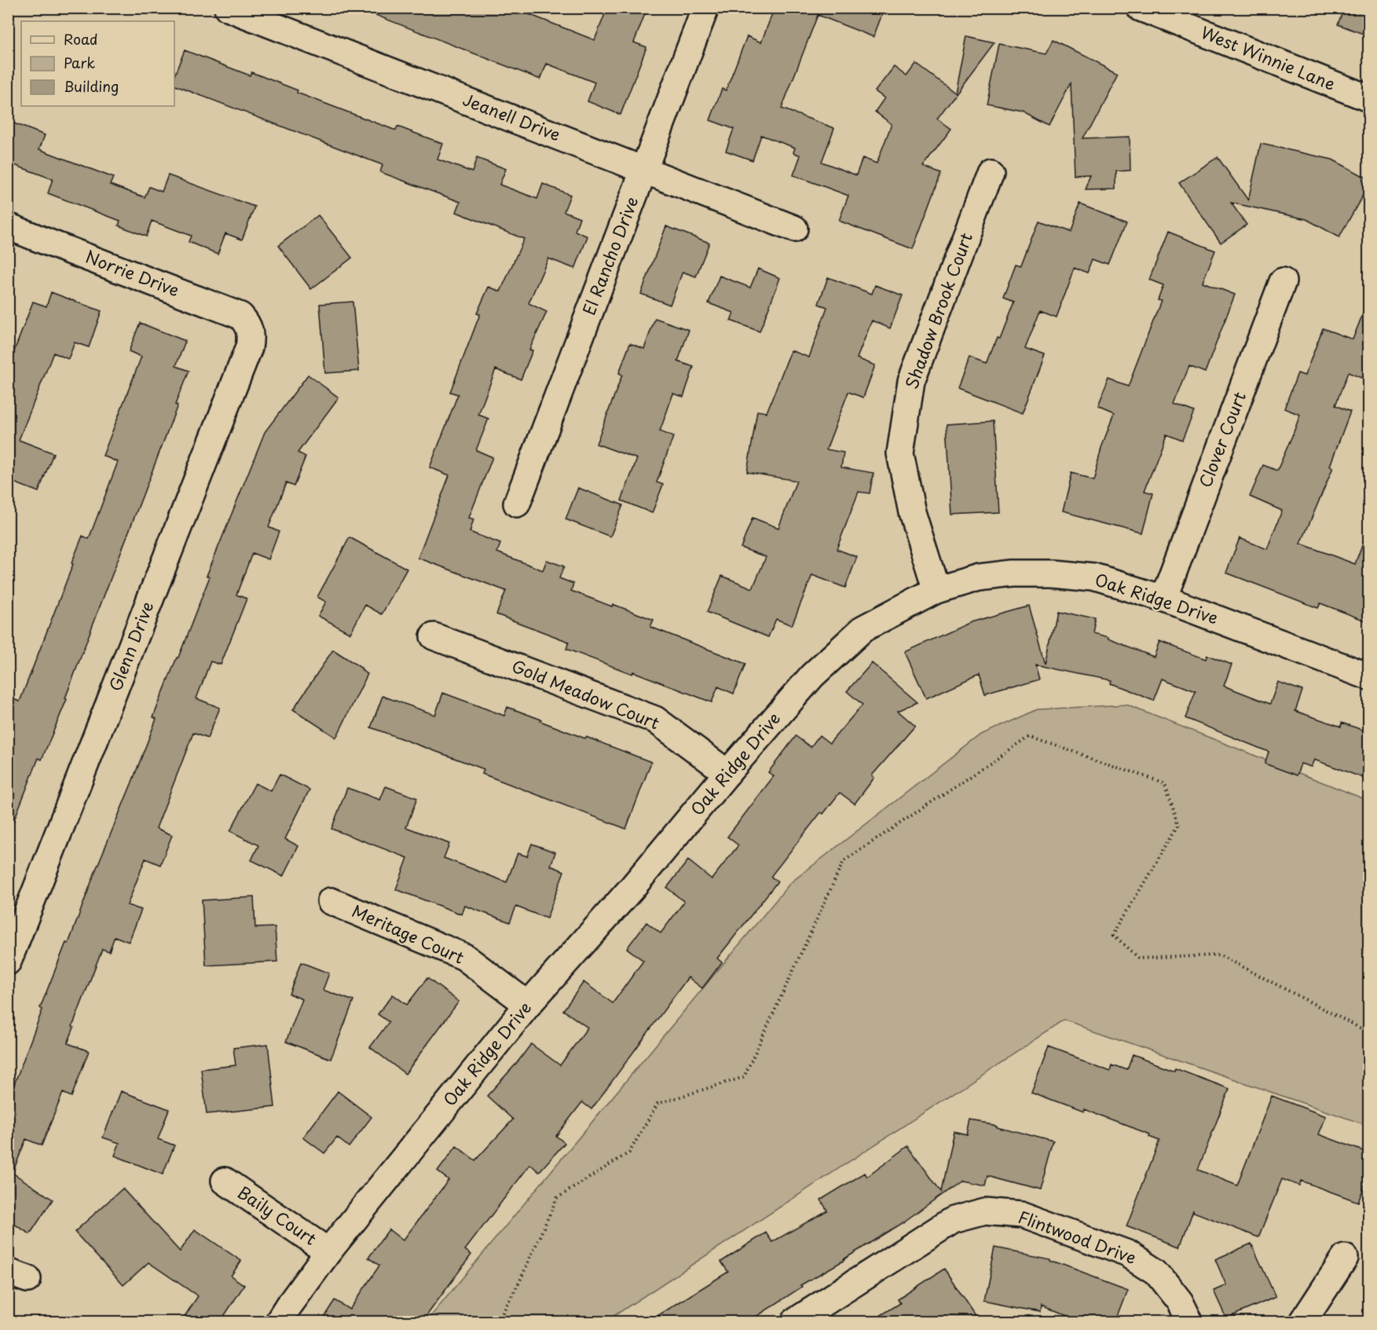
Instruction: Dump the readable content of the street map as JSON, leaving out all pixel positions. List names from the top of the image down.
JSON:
{
  "streets": {
    "street": [
      "West Winnie Lane",
      "Jeanell Drive",
      "El Rancho Drive",
      "Norrie Drive",
      "Shadow Brook Court",
      "Clover Court",
      "Oak Ridge Drive",
      "Glenn Drive",
      "Gold Meadow Court",
      "Meritage Court",
      "Baily Court",
      "Flintwood Drive"
    ]
  },
  "crossings": [
    ["Jeanell Drive", "El Rancho Drive"],
    ["Norrie Drive", "Glenn Drive"],
    ["Shadow Brook Court", "Oak Ridge Drive"],
    ["Clover Court", "Oak Ridge Drive"],
    ["Oak Ridge Drive", "Gold Meadow Court"],
    ["Oak Ridge Drive", "Meritage Court"],
    ["Oak Ridge Drive", "Baily Court"]
  ],
  "legend": ["Road", "Park", "Building"]
}
